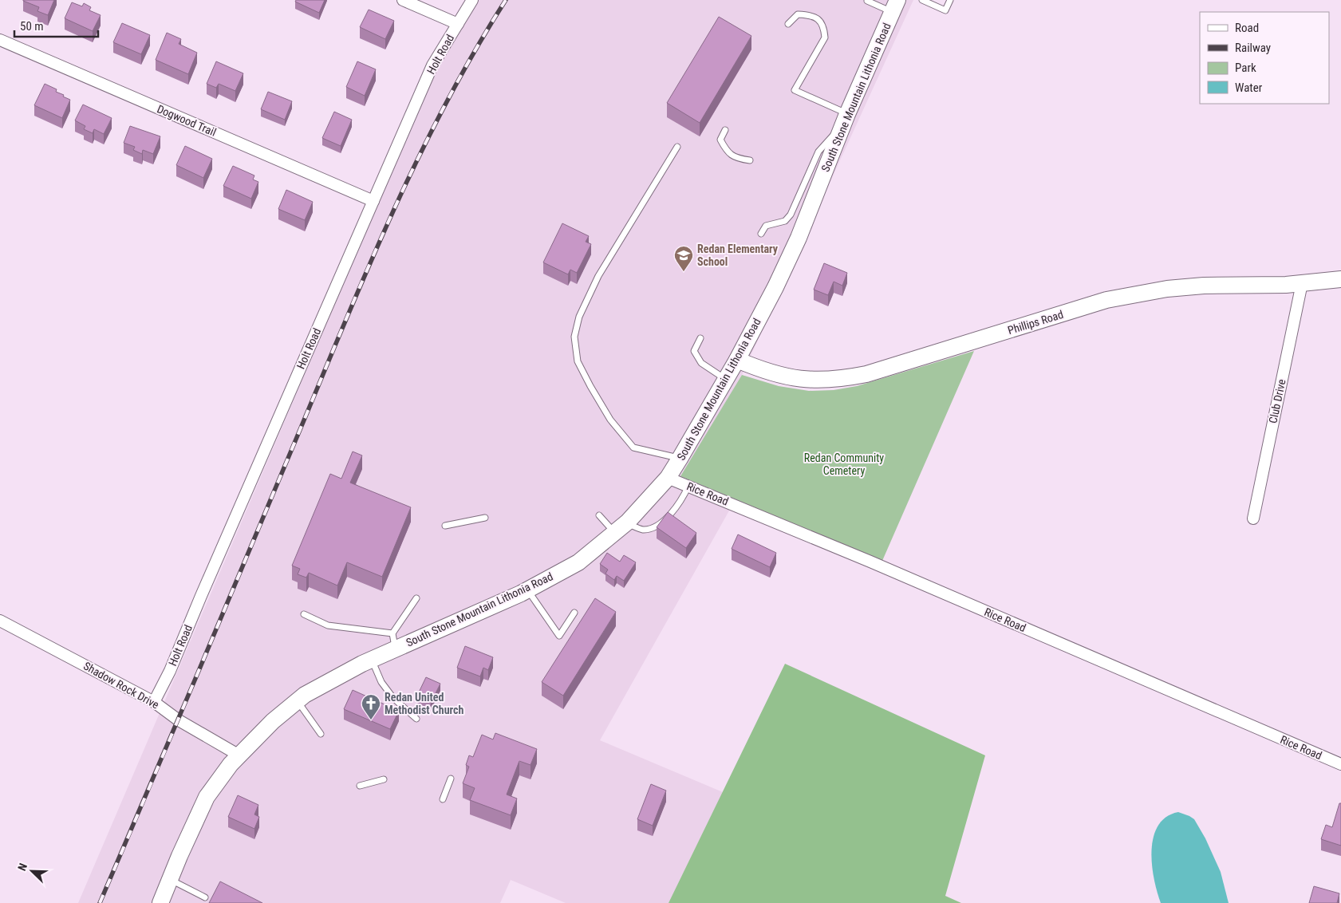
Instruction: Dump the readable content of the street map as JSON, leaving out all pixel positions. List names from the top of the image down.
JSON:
{
  "streets": {
    "main road": ["South Stone Mountain Lithonia Road", "Phillips Road"],
    "street": [
      "Holt Road",
      "Dogwood Trail",
      "Club Drive",
      "Rice Road",
      "Shadow Rock Drive"
    ]
  },
  "crossings": [
    ["Holt Road", "Dogwood Trail"],
    ["Holt Road", "Shadow Rock Drive"],
    ["South Stone Mountain Lithonia Road", "Phillips Road"],
    ["South Stone Mountain Lithonia Road", "Rice Road"],
    ["South Stone Mountain Lithonia Road", "Shadow Rock Drive"],
    ["Phillips Road", "Club Drive"]
  ],
  "parks": ["Redan Community Cemetery"],
  "places": {
    "school or university": ["Redan Elementary School"],
    "church": ["Redan United Methodist Church"]
  },
  "legend": [
    "Road",
    "Railway",
    "Park",
    "Water"
  ],
  "scale_bar": "50 m",
  "north": "top left"
}
